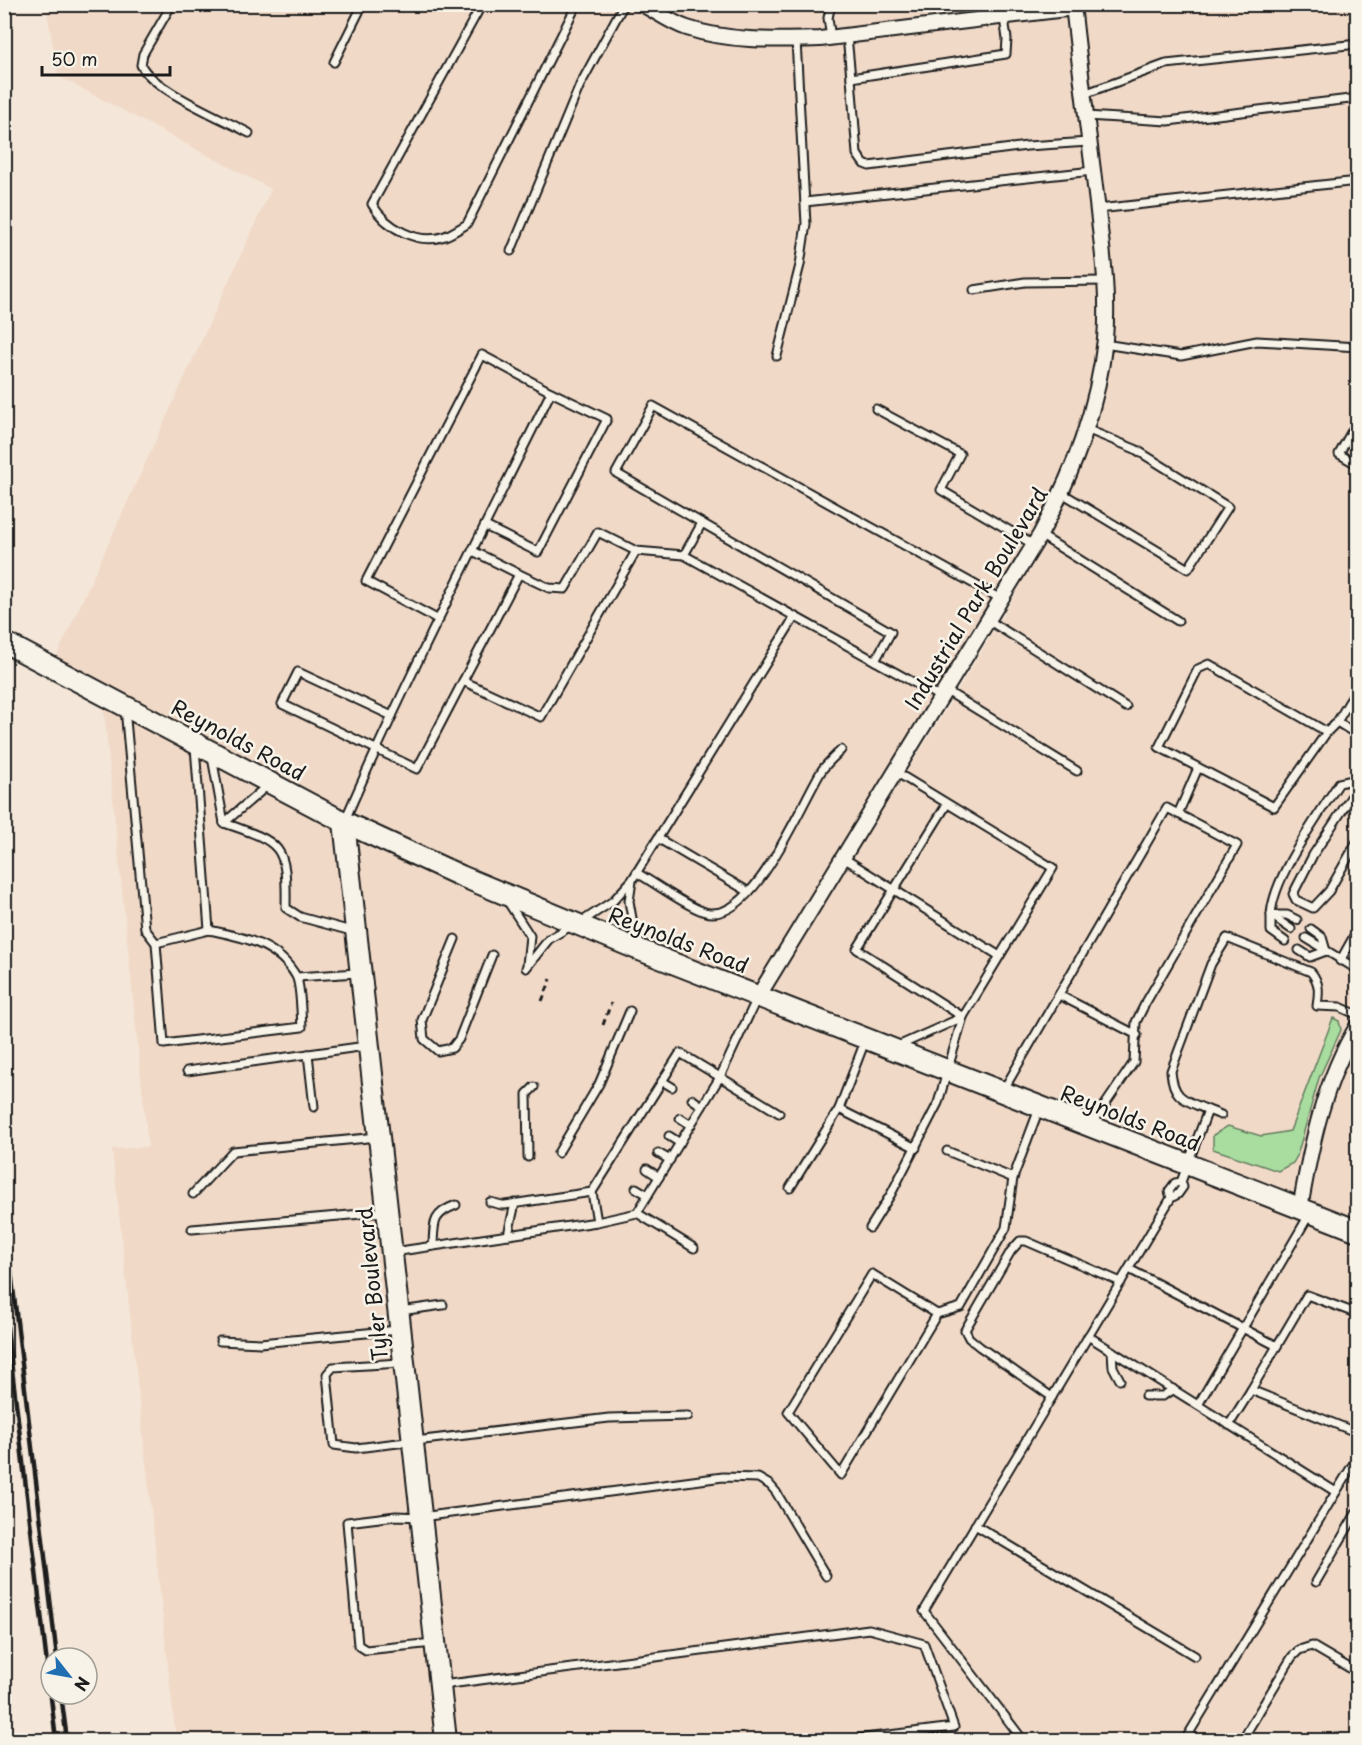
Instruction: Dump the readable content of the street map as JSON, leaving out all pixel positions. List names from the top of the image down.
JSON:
{
  "streets": {
    "main road": ["Reynolds Road", "Tyler Boulevard"],
    "street": ["Industrial Park Boulevard"]
  },
  "crossings": [
    ["Industrial Park Boulevard", "Reynolds Road"],
    ["Reynolds Road", "Tyler Boulevard"]
  ],
  "scale_bar": "50 m",
  "north": "bottom right"
}
